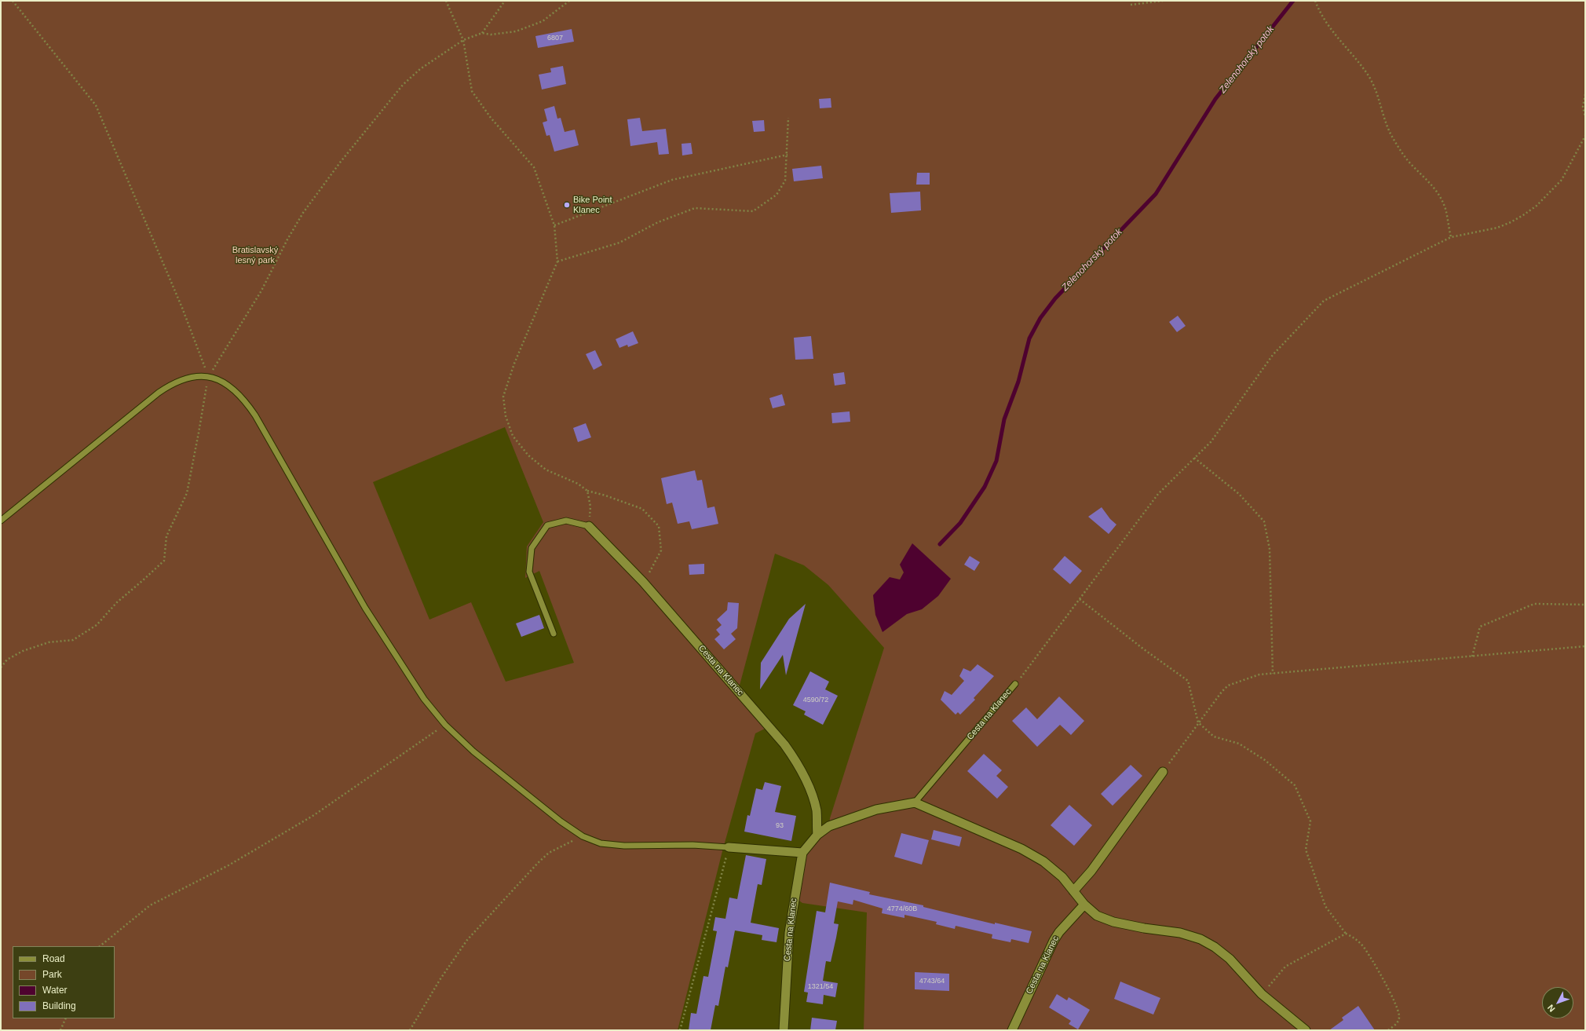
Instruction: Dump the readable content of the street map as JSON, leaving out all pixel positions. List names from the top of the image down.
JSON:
{
  "streets": {
    "street": ["Cesta na Klanec"]
  },
  "water": ["Zelenohorský potok"],
  "parks": ["Bratislavský lesný park"],
  "places": ["Bike Point Klanec"],
  "house_numbers": [
    "6807",
    "4590/72",
    "93",
    "4774/60B",
    "4743/64",
    "1321/54"
  ],
  "legend": [
    "Road",
    "Park",
    "Water",
    "Building"
  ],
  "north": "bottom left"
}
